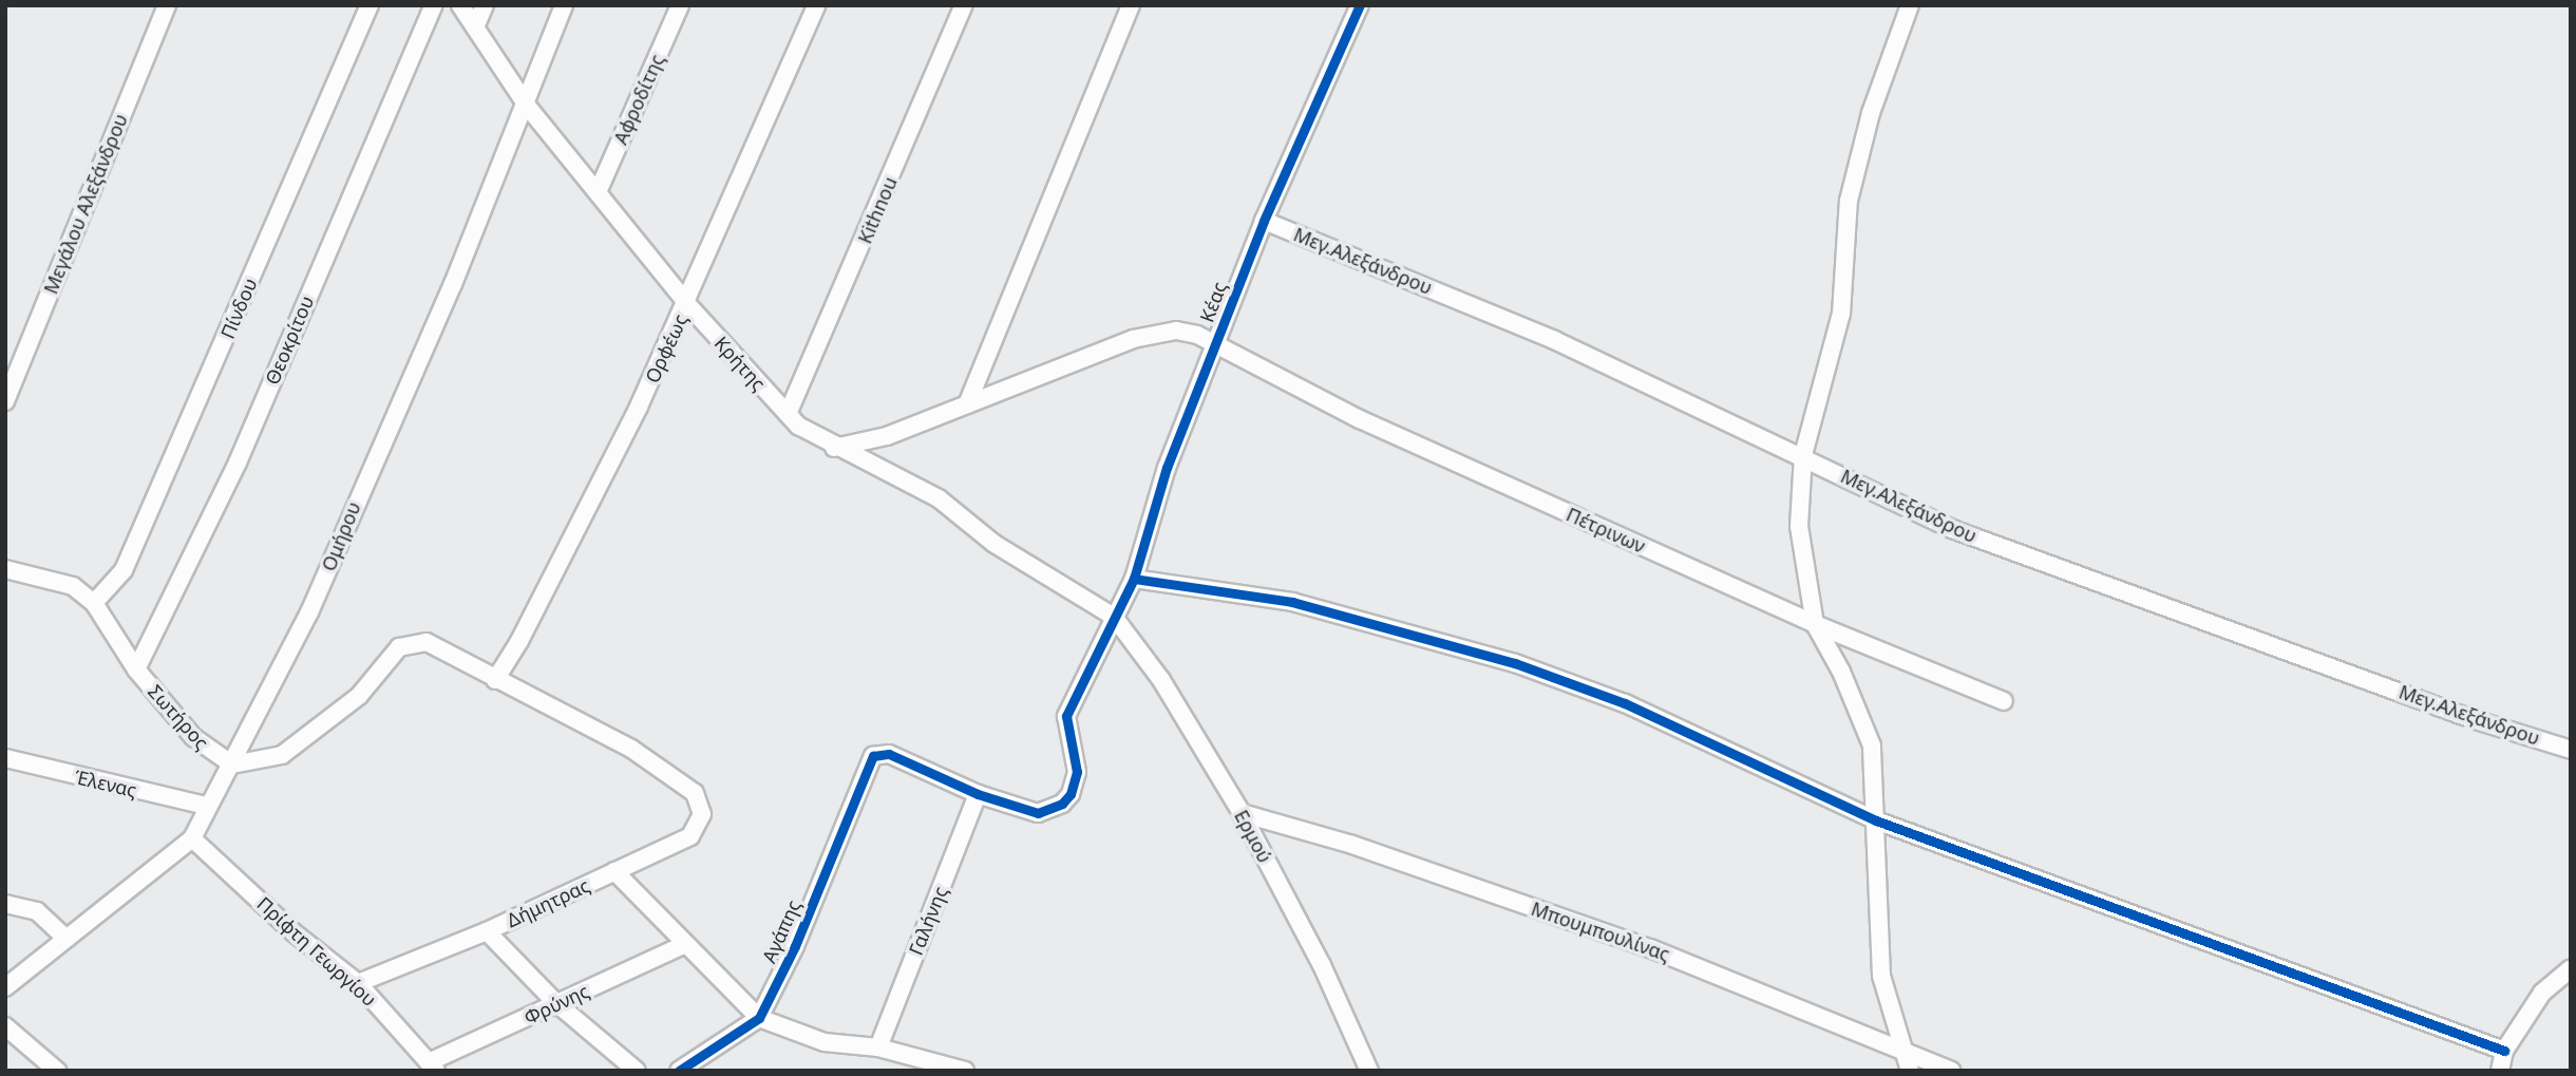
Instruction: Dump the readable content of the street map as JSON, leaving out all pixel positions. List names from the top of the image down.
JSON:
{
  "streets": {
    "street": [
      "Αφροδίτης",
      "Μεγάλου Αλεξάνδρου",
      "Κithnou",
      "Μεγ.Αλεξάνδρου",
      "Κέας",
      "Πίνδου",
      "Θεοκρίτου",
      "Ορφέως",
      "Κρήτης",
      "Πέτρινων",
      "Ομήρου",
      "Σωτήρος",
      "Έλενας",
      "Ερμού",
      "Δήμητρας",
      "Γαλήνης",
      "Αγάπης",
      "Μπουμπουλίνας",
      "Πρίφτη Γεωργίου",
      "Φρύνης"
    ]
  },
  "crossings": [
    ["Αφροδίτης", "Κρήτης"],
    ["Κithnou", "Κρήτης"],
    ["Μεγ.Αλεξάνδρου", "Κέας"],
    ["Κέας", "Κρήτης"],
    ["Κέας", "Πέτρινων"],
    ["Κέας", "Ερμού"],
    ["Κέας", "Γαλήνης"],
    ["Κέας", "Αγάπης"],
    ["Πίνδου", "Σωτήρος"],
    ["Θεοκρίτου", "Σωτήρος"],
    ["Ορφέως", "Κρήτης"],
    ["Ορφέως", "Δήμητρας"],
    ["Κρήτης", "Πέτρινων"],
    ["Κρήτης", "Ομήρου"],
    ["Κρήτης", "Ερμού"],
    ["Ομήρου", "Σωτήρος"],
    ["Ομήρου", "Έλενας"],
    ["Ομήρου", "Πρίφτη Γεωργίου"],
    ["Ερμού", "Μπουμπουλίνας"],
    ["Δήμητρας", "Πρίφτη Γεωργίου"],
    ["Πρίφτη Γεωργίου", "Φρύνης"]
  ]
}
